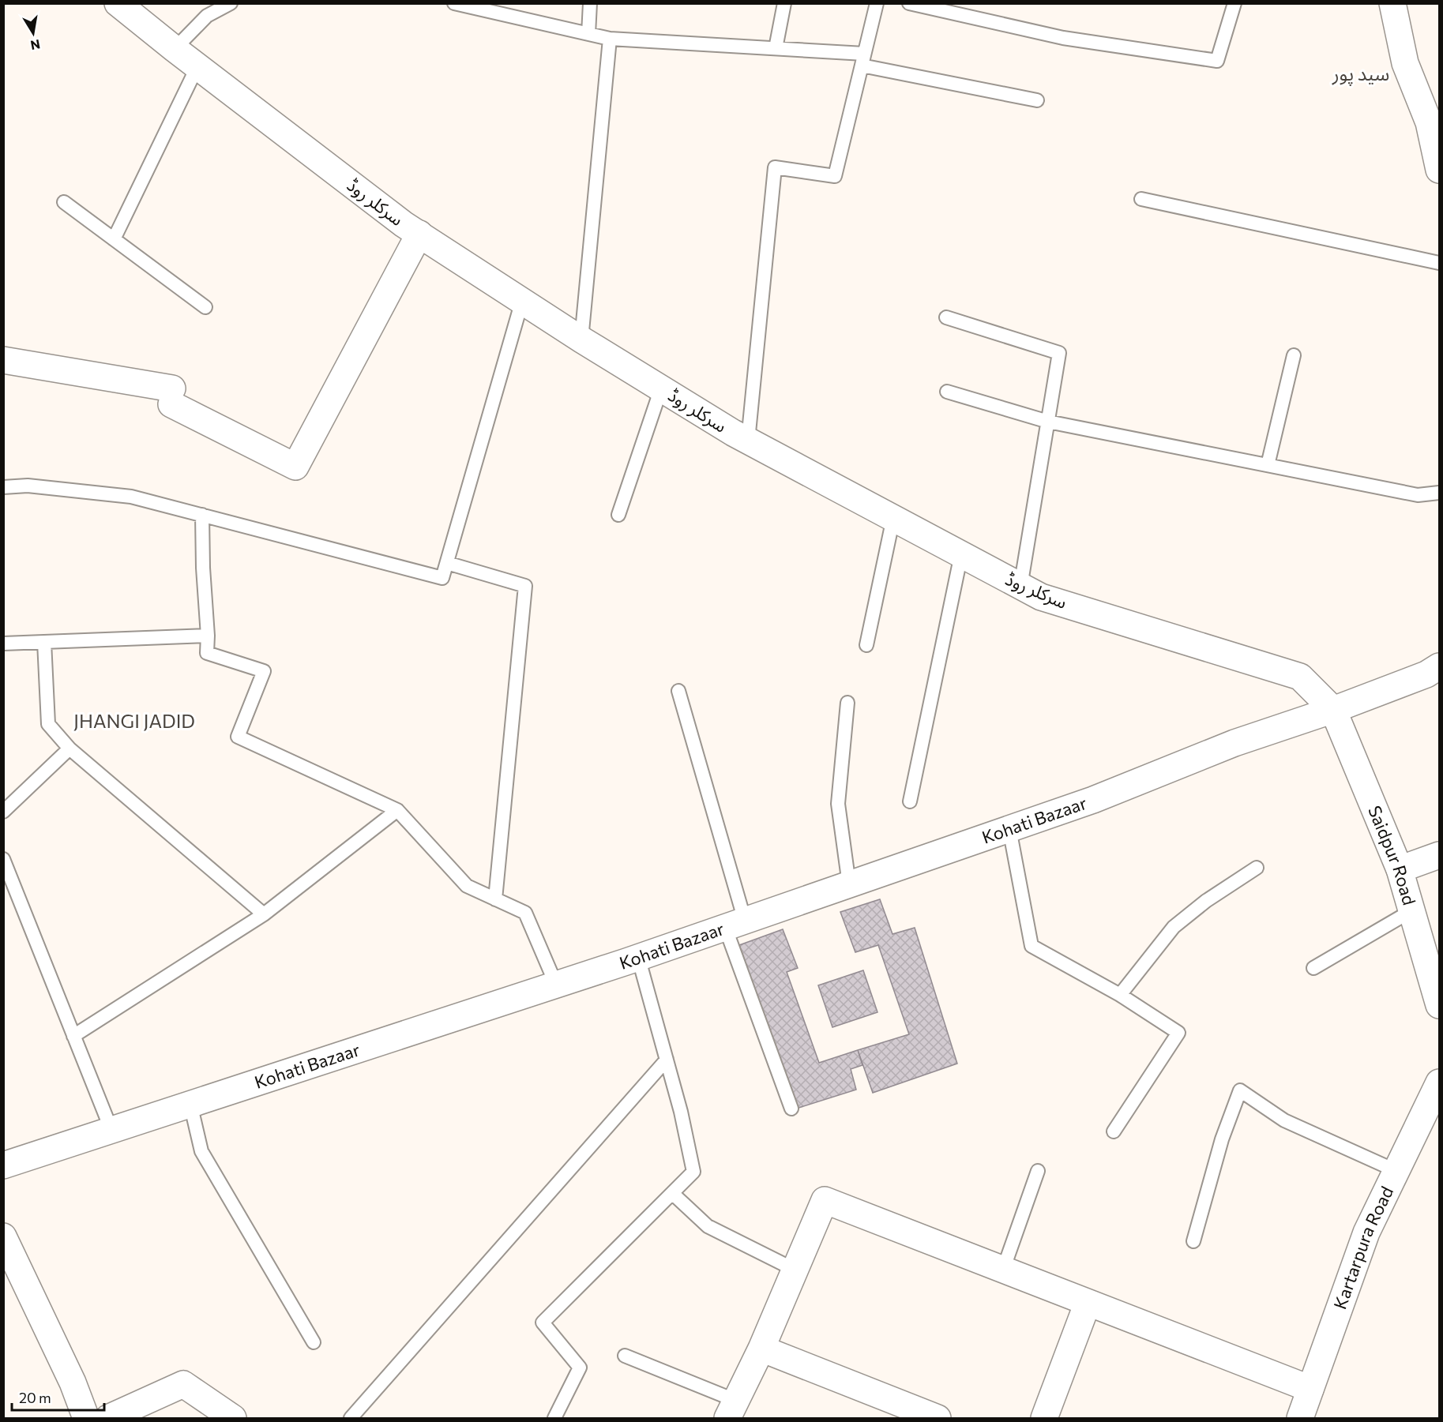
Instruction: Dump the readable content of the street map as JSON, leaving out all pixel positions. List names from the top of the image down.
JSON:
{
  "streets": {
    "street": [
      "سرکلر روڈ",
      "Kohati Bazaar",
      "Saidpur Road",
      "Kartarpura Road"
    ]
  },
  "crossings": [
    ["سرکلر روڈ", "Kohati Bazaar"],
    ["سرکلر روڈ", "Saidpur Road"],
    ["Kohati Bazaar", "Saidpur Road"]
  ],
  "districts": ["سید پور", "JHANGI JADID"],
  "scale_bar": "20 m",
  "north": "bottom"
}
